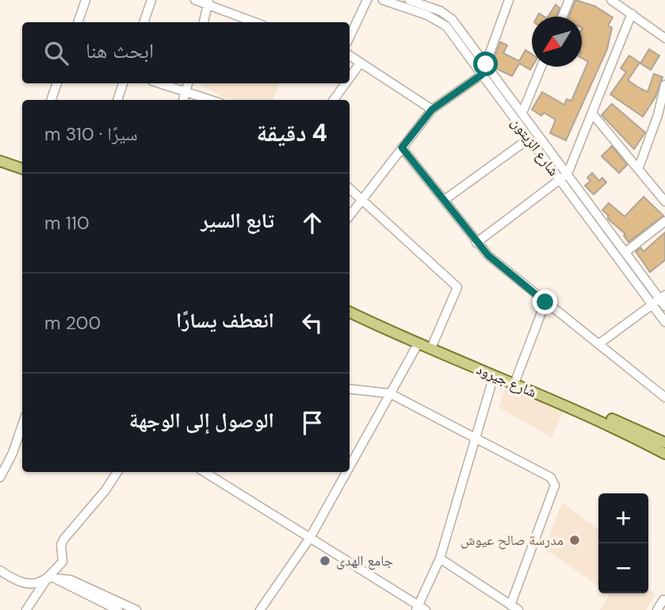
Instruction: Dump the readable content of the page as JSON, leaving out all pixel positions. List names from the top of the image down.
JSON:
{
  "streets": {
    "main road": ["شارع جيرود"],
    "street": ["شارع الزيتون"]
  },
  "places": ["مدرسة صالح عيوش", "جامع الهدى"],
  "north": "bottom left",
  "page": {
    "search": "ابحث هنا",
    "heading": ["4 دقيقة", "سيرًا · 310 m"],
    "list": [
      ["تابع السير", "110 m"],
      ["انعطف يسارًا", "200 m"],
      "الوصول إلى الوجهة"
    ],
    "map_buttons": ["+", "−"]
  }
}
